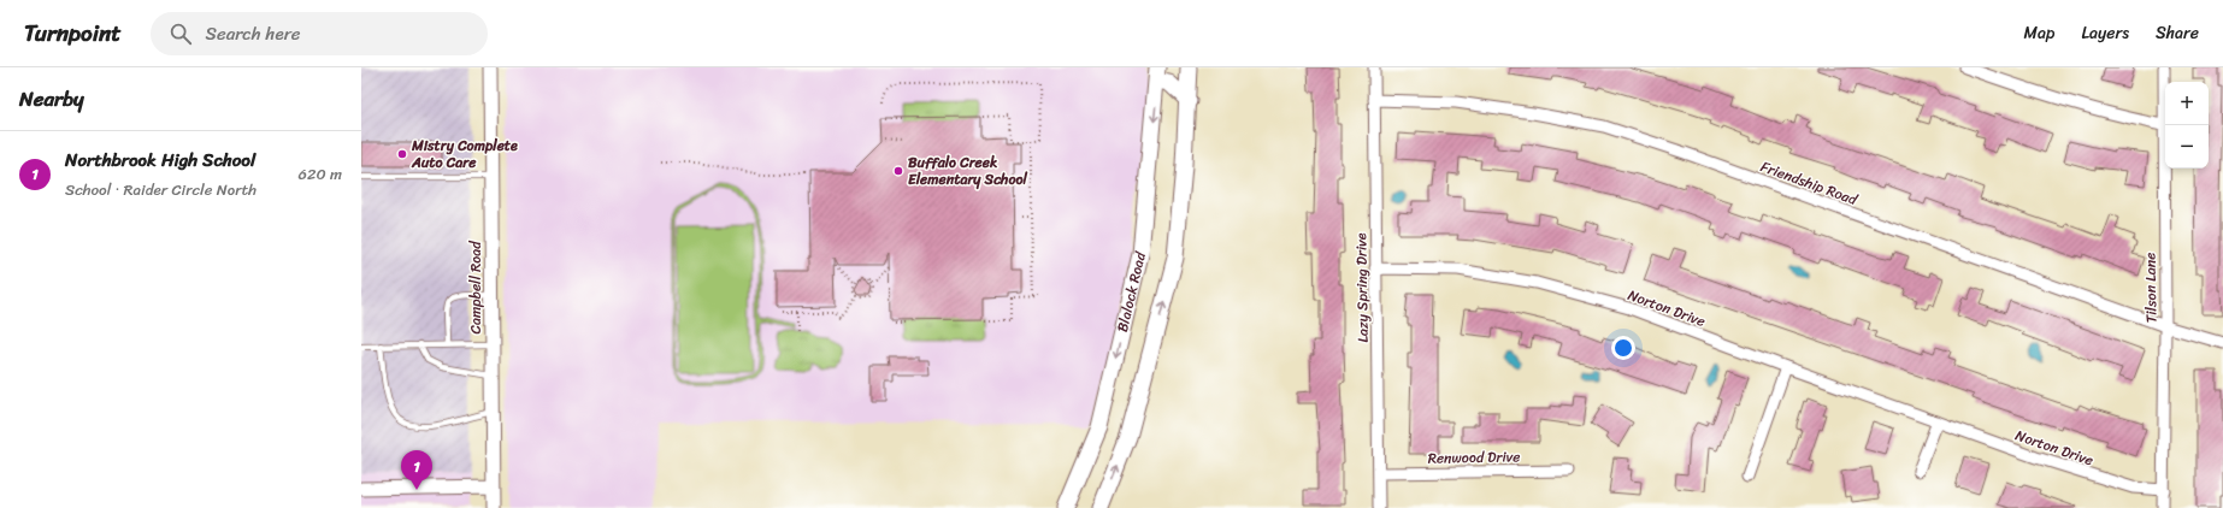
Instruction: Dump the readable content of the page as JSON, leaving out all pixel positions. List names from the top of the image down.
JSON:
{
  "streets": {
    "main road": ["Blalock Road"],
    "street": [
      "Friendship Road",
      "Campbell Road",
      "Lazy Spring Drive",
      "Tilson Lane",
      "Norton Drive",
      "Renwood Drive"
    ]
  },
  "crossings": [
    ["Friendship Road", "Lazy Spring Drive"],
    ["Friendship Road", "Tilson Lane"],
    ["Lazy Spring Drive", "Norton Drive"],
    ["Lazy Spring Drive", "Renwood Drive"],
    ["Tilson Lane", "Norton Drive"]
  ],
  "places": ["Mistry Complete Auto Care", "Buffalo Creek Elementary School"],
  "page": {
    "header": "Turnpoint",
    "search": "Search here",
    "nav": ["Map", "Layers", "Share"],
    "heading": "Nearby",
    "map_buttons": ["+", "−"],
    "list": [
      {
        "mark": "1",
        "name": "Northbrook High School",
        "note": "School · Raider Circle North",
        "value": "620 m"
      }
    ],
    "pins": "1"
  }
}
